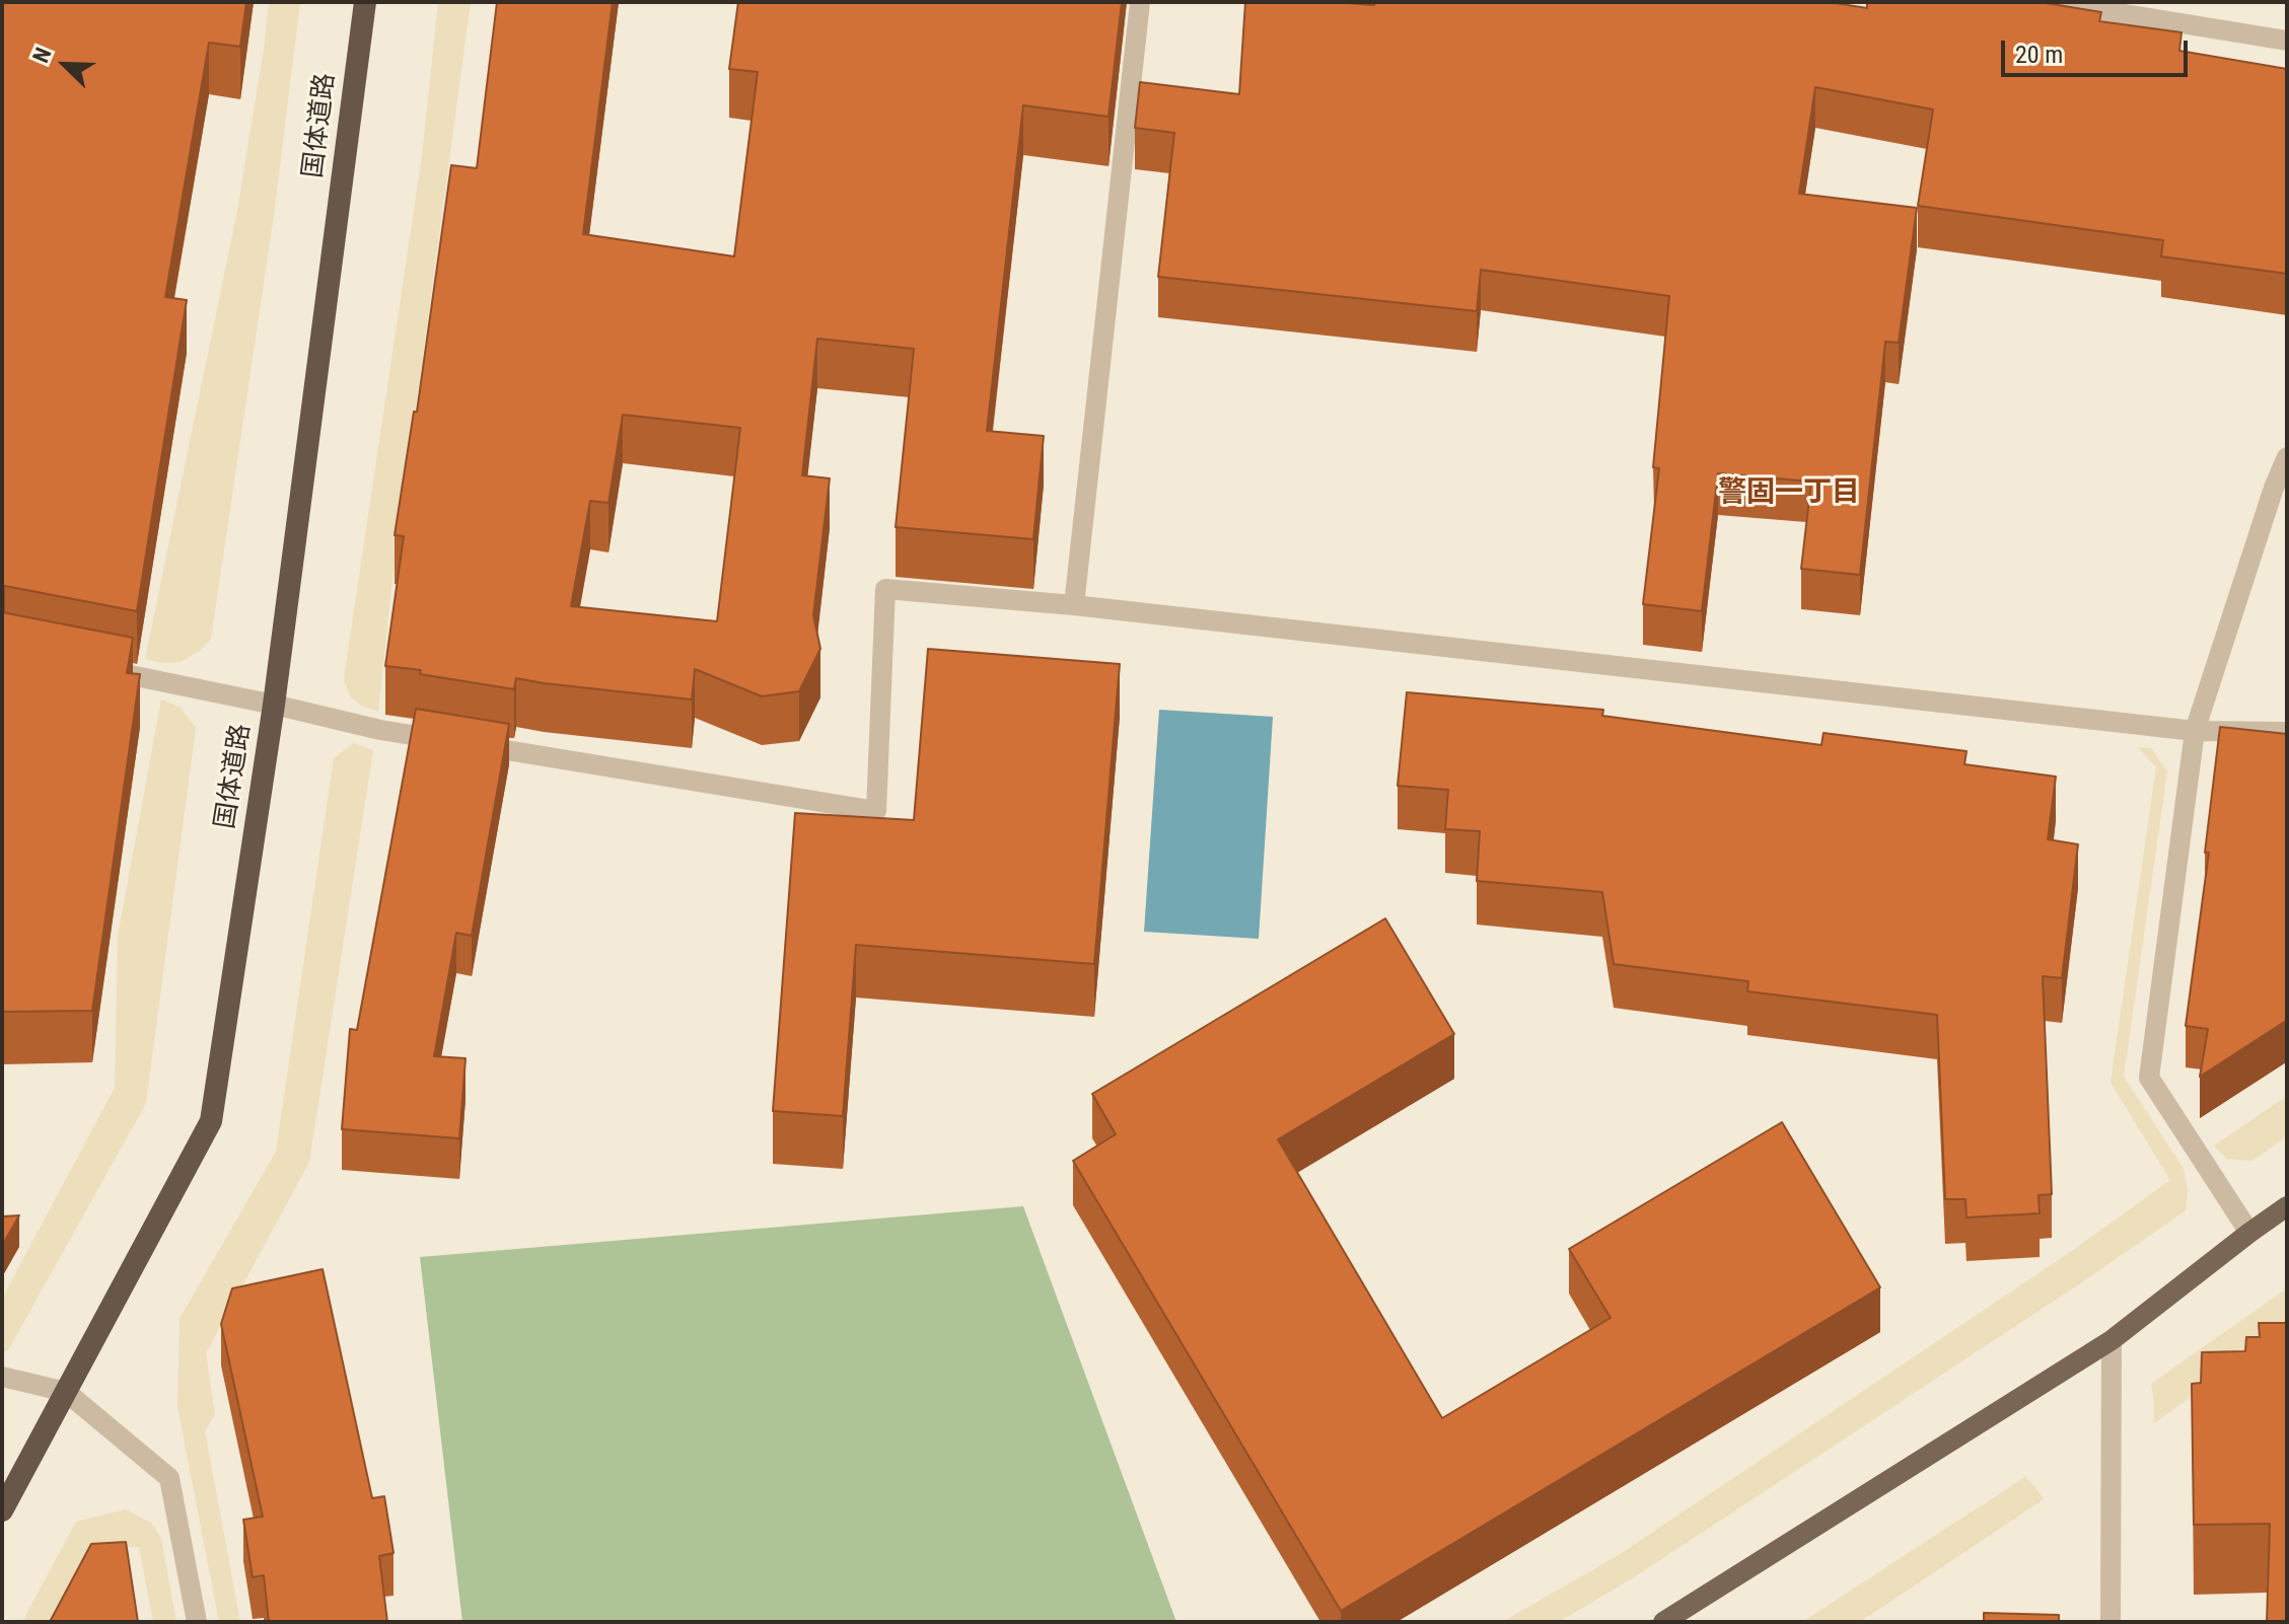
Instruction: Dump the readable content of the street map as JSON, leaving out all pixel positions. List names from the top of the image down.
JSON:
{
  "streets": {
    "highway": ["国体道路"]
  },
  "districts": ["警固一丁目"],
  "scale_bar": "20 m",
  "north": "top left"
}
